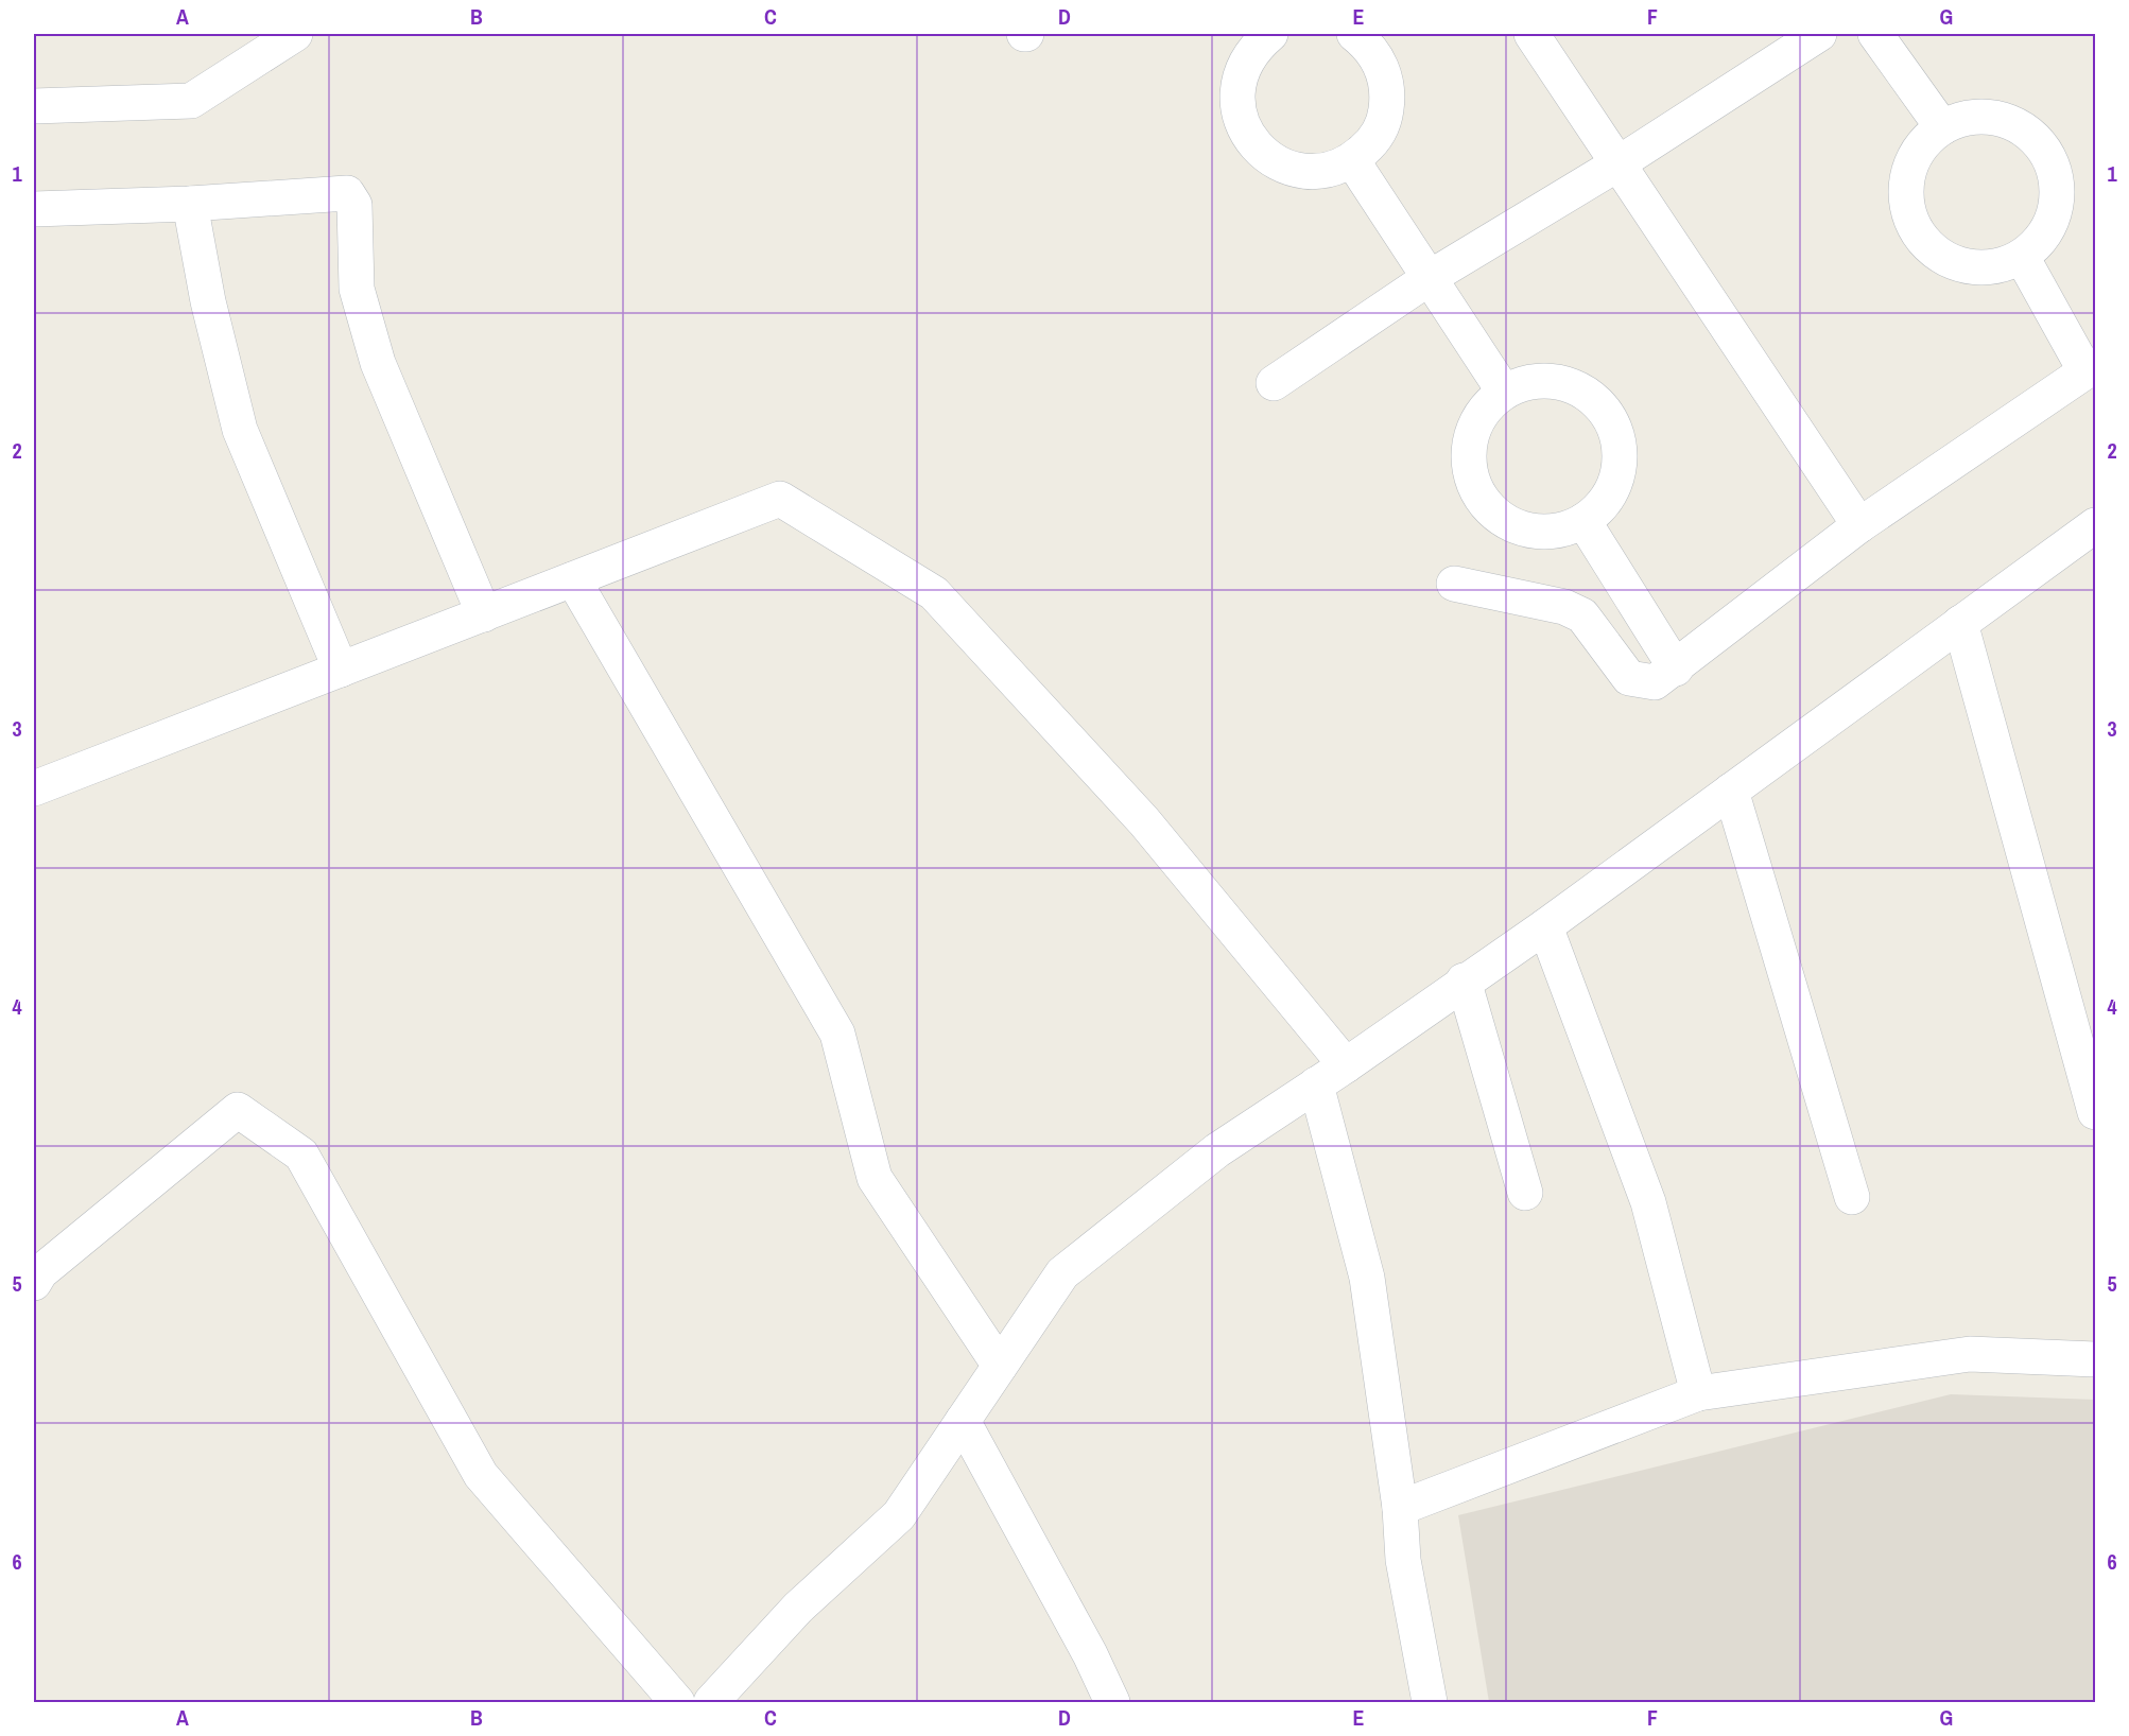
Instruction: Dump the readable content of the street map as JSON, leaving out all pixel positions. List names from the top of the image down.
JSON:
{
  "grid": {
    "columns": [
      "A",
      "B",
      "C",
      "D",
      "E",
      "F",
      "G"
    ],
    "rows": [
      "1",
      "2",
      "3",
      "4",
      "5",
      "6"
    ]
  }
}
